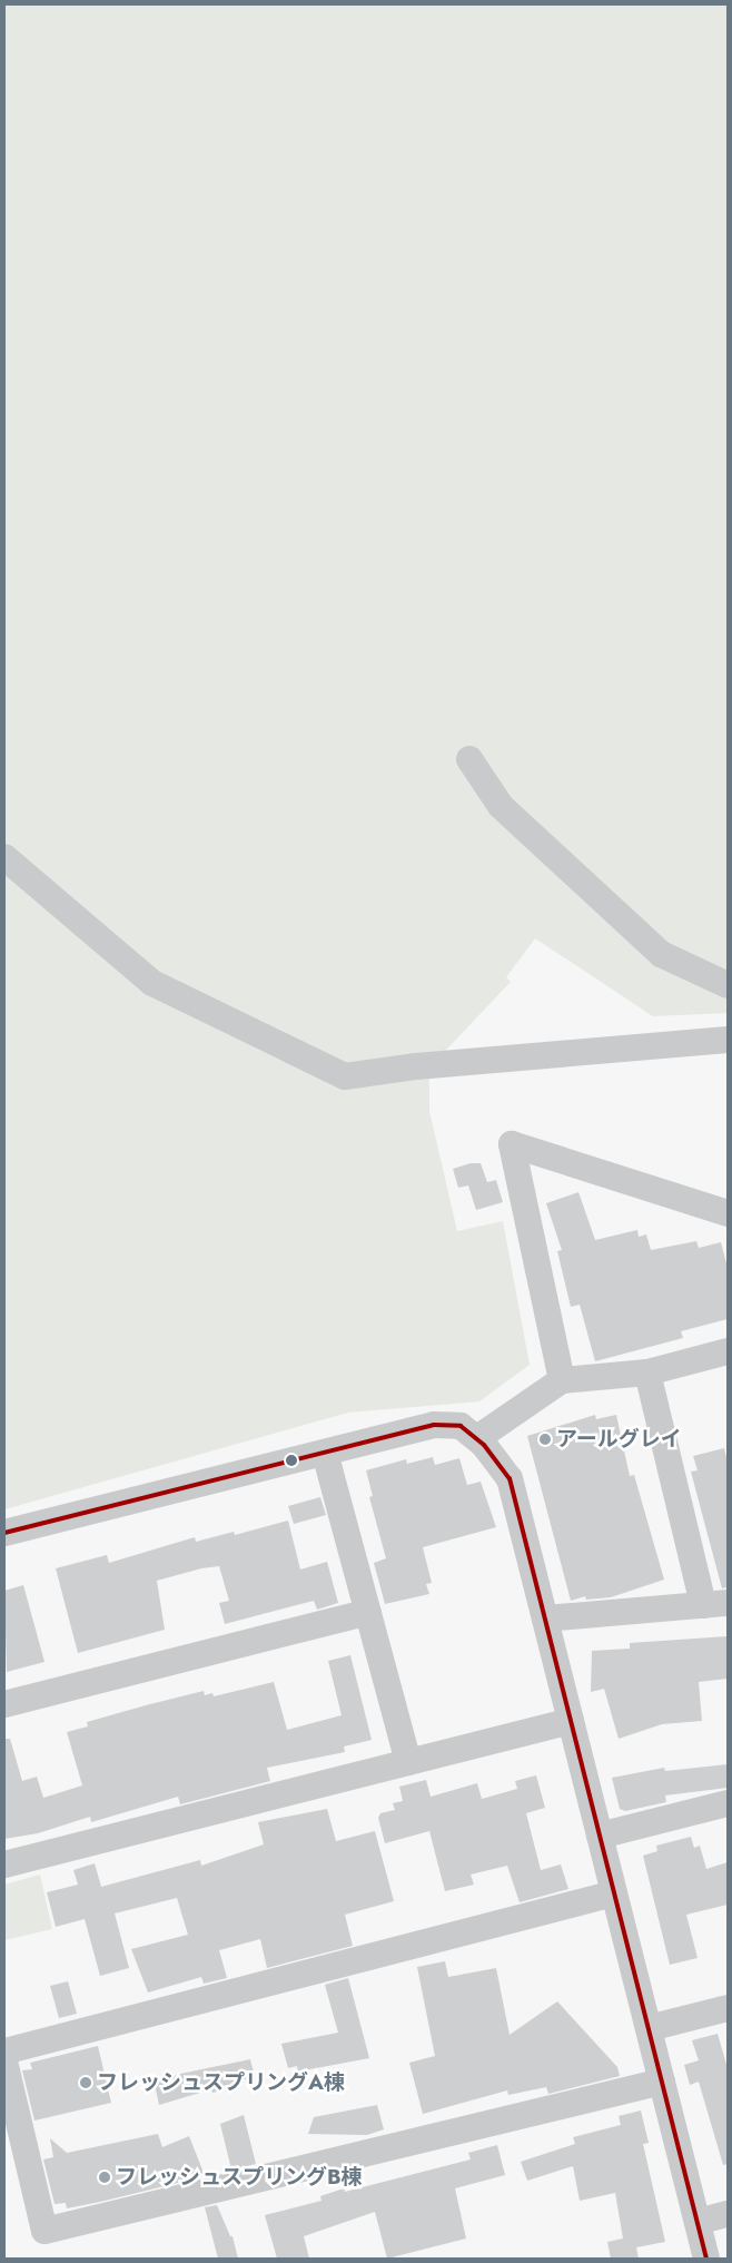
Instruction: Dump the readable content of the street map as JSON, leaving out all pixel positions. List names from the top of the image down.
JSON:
{
  "places": ["アールグレイ", "フレッシュスプリングA棟", "フレッシュスプリングB棟"]
}
